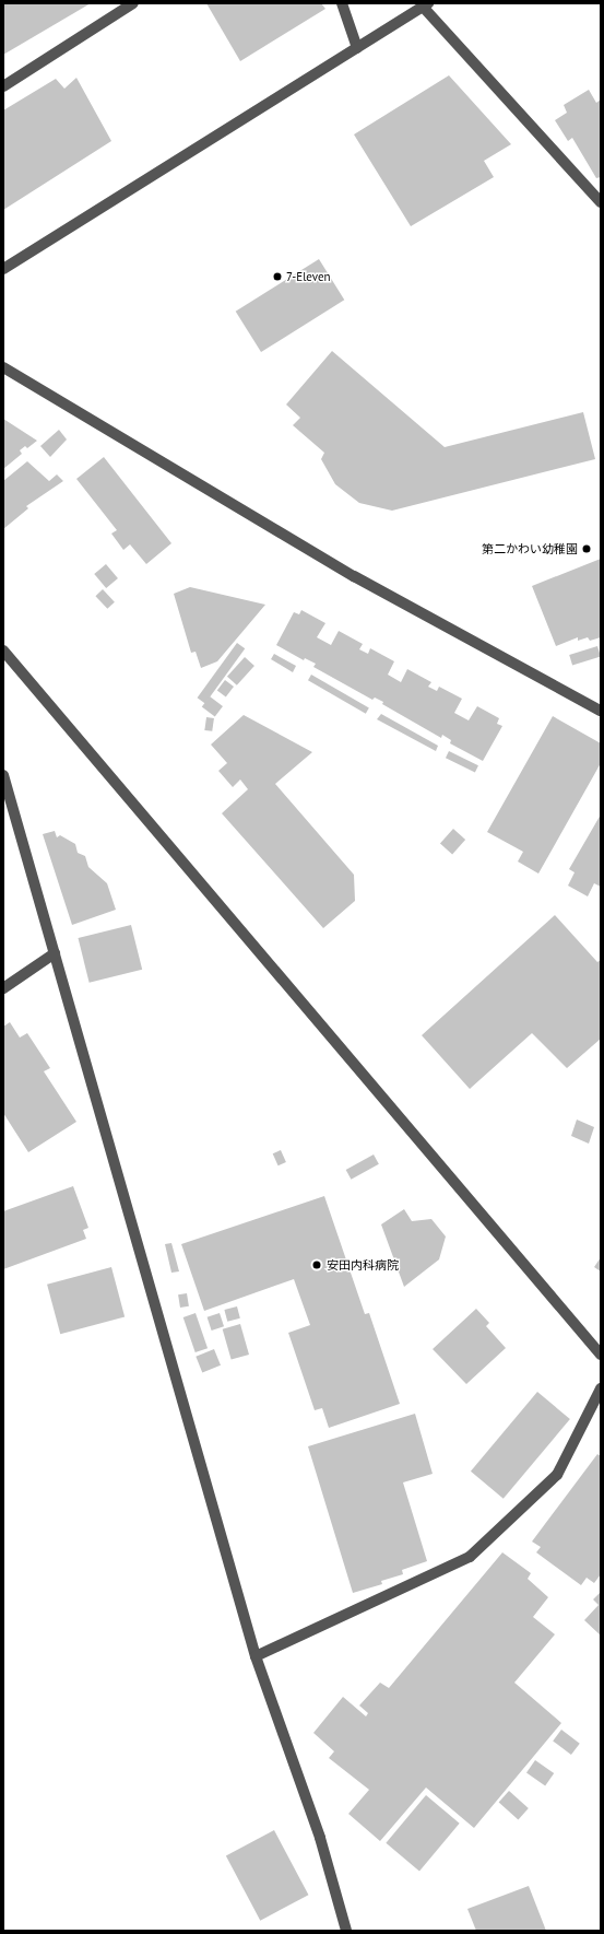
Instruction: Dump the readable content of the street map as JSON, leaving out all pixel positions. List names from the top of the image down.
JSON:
{
  "places": ["7-Eleven", "第二かわい幼稚園", "安田内科病院"]
}
